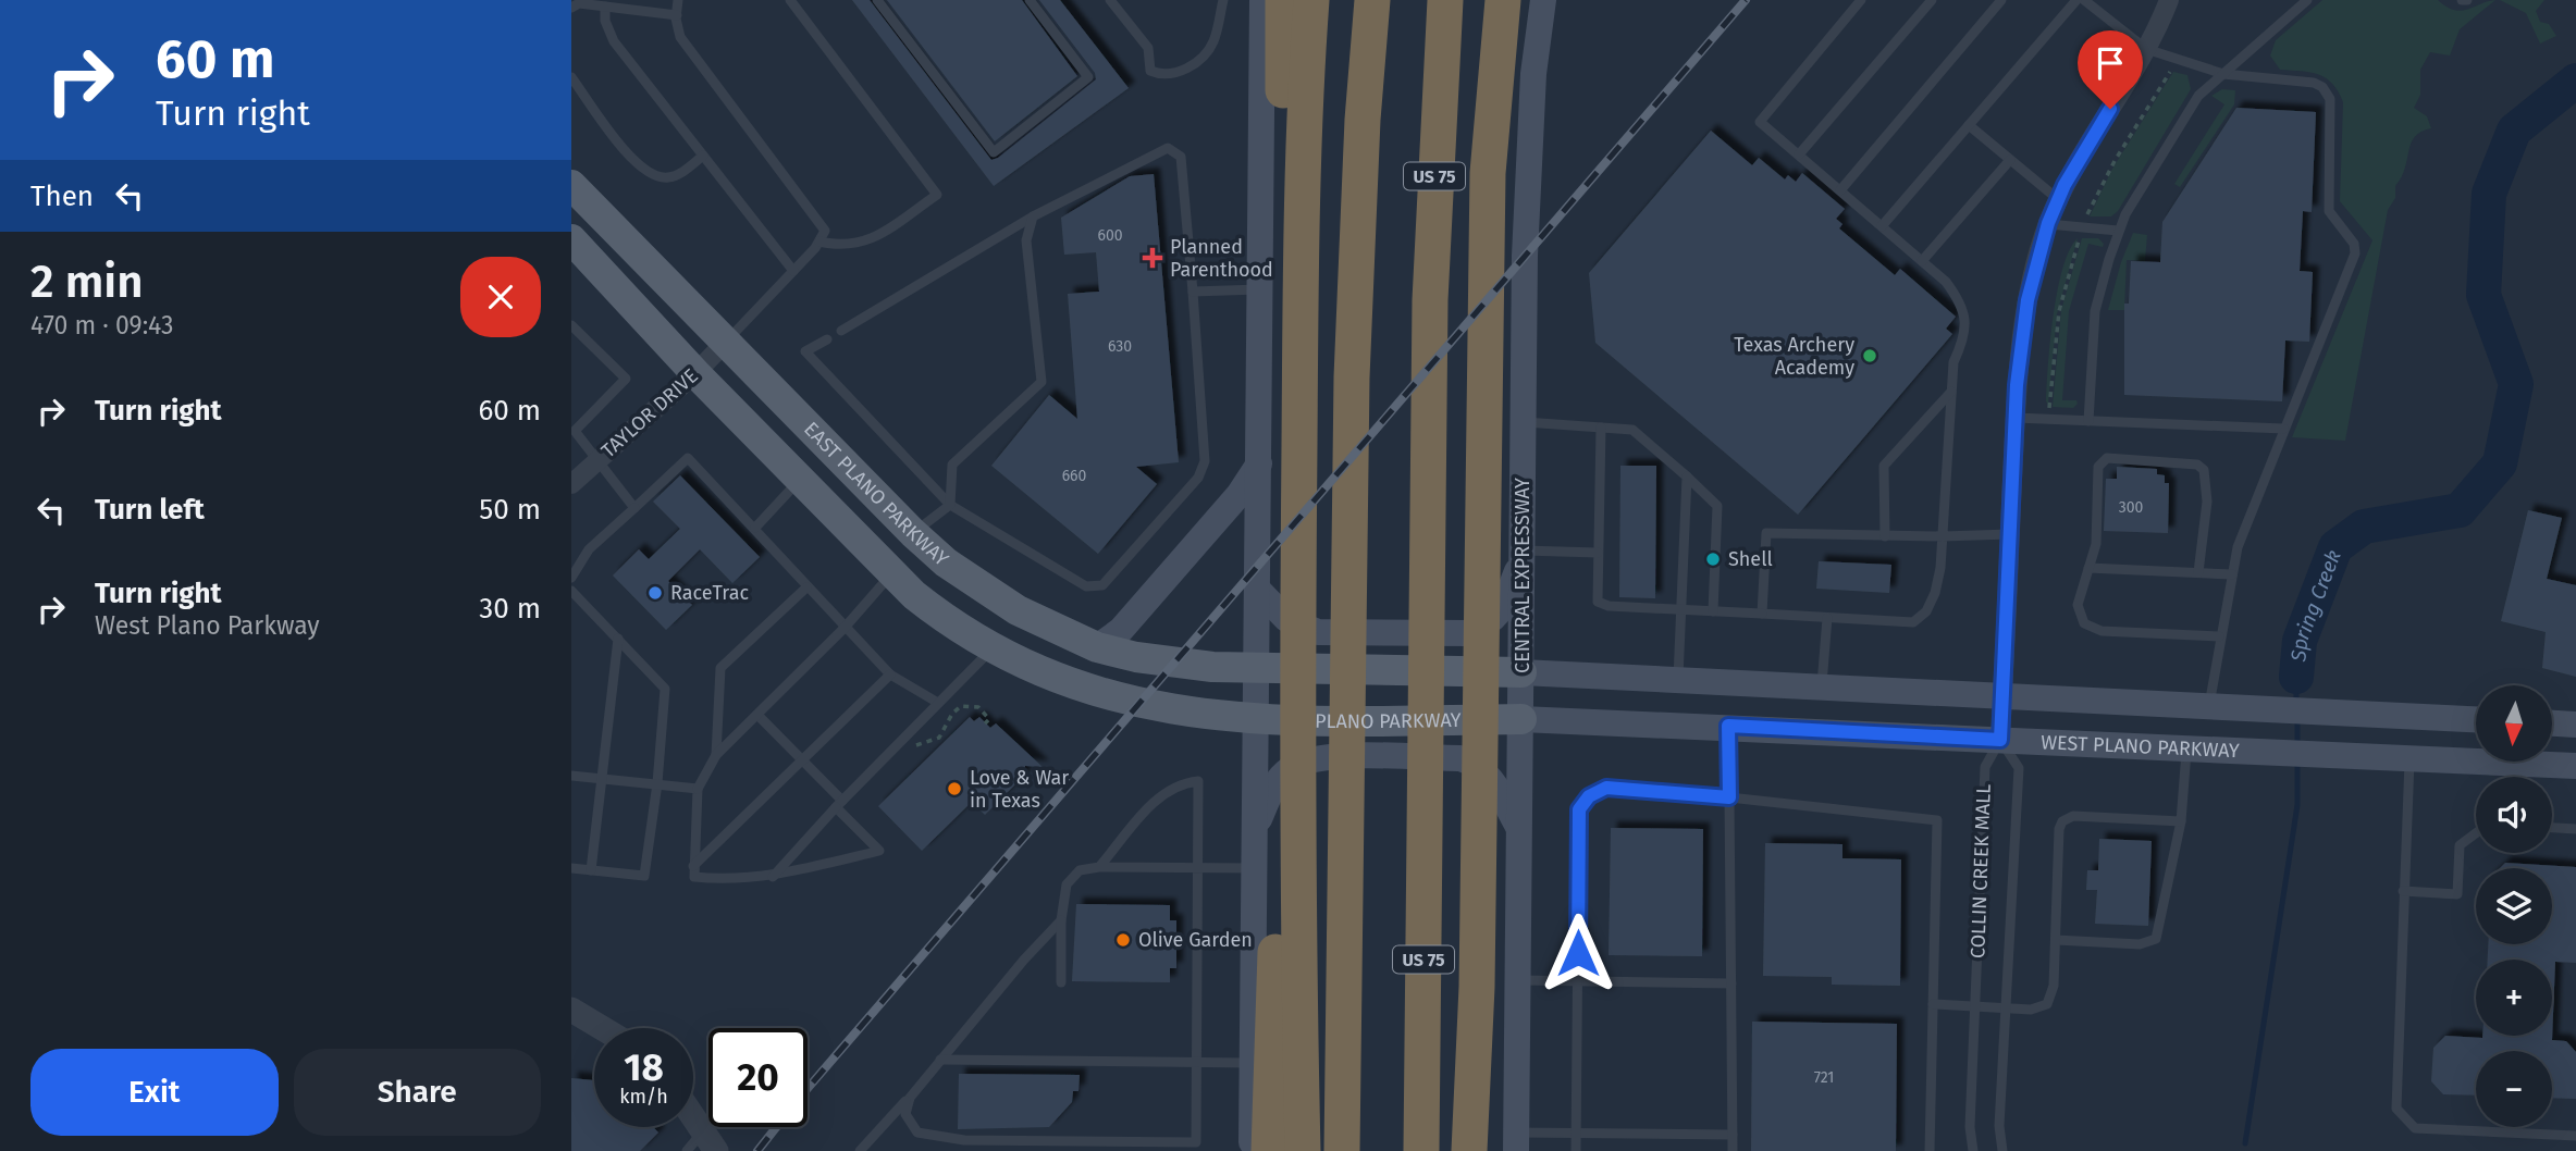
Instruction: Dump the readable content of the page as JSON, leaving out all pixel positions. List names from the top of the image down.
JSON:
{
  "streets": {
    "highway": ["US 75"],
    "main road": [
      "EAST PLANO PARKWAY",
      "CENTRAL EXPRESSWAY",
      "PLANO PARKWAY",
      "WEST PLANO PARKWAY"
    ],
    "street": ["TAYLOR DRIVE"],
    "lane": ["COLLIN CREEK MALL"]
  },
  "crossings": [
    ["TAYLOR DRIVE", "EAST PLANO PARKWAY"],
    ["CENTRAL EXPRESSWAY", "PLANO PARKWAY"],
    ["CENTRAL EXPRESSWAY", "WEST PLANO PARKWAY"],
    ["PLANO PARKWAY", "WEST PLANO PARKWAY"],
    ["WEST PLANO PARKWAY", "COLLIN CREEK MALL"]
  ],
  "water": ["Spring Creek"],
  "places": {
    "health": ["Planned Parenthood"],
    "other": [
      "Texas Archery Academy",
      "Shell",
      "RaceTrac",
      "Love & War in Texas",
      "Olive Garden"
    ]
  },
  "house_numbers": [
    "600",
    "630",
    "660",
    "300",
    "721"
  ],
  "north": "bottom",
  "page": {
    "turn": ["60 m", "Turn right"],
    "then": "Then",
    "heading": ["2 min", "470 m · 09:43"],
    "list": [
      {
        "name": "Turn right",
        "value": "60 m"
      },
      {
        "name": "Turn left",
        "value": "50 m"
      },
      {
        "name": "Turn right",
        "note": "West Plano Parkway",
        "value": "30 m"
      }
    ],
    "map_buttons": ["+", "−"],
    "speed": "18 km/h",
    "limit": "20",
    "buttons": ["Exit", "Share"]
  }
}
